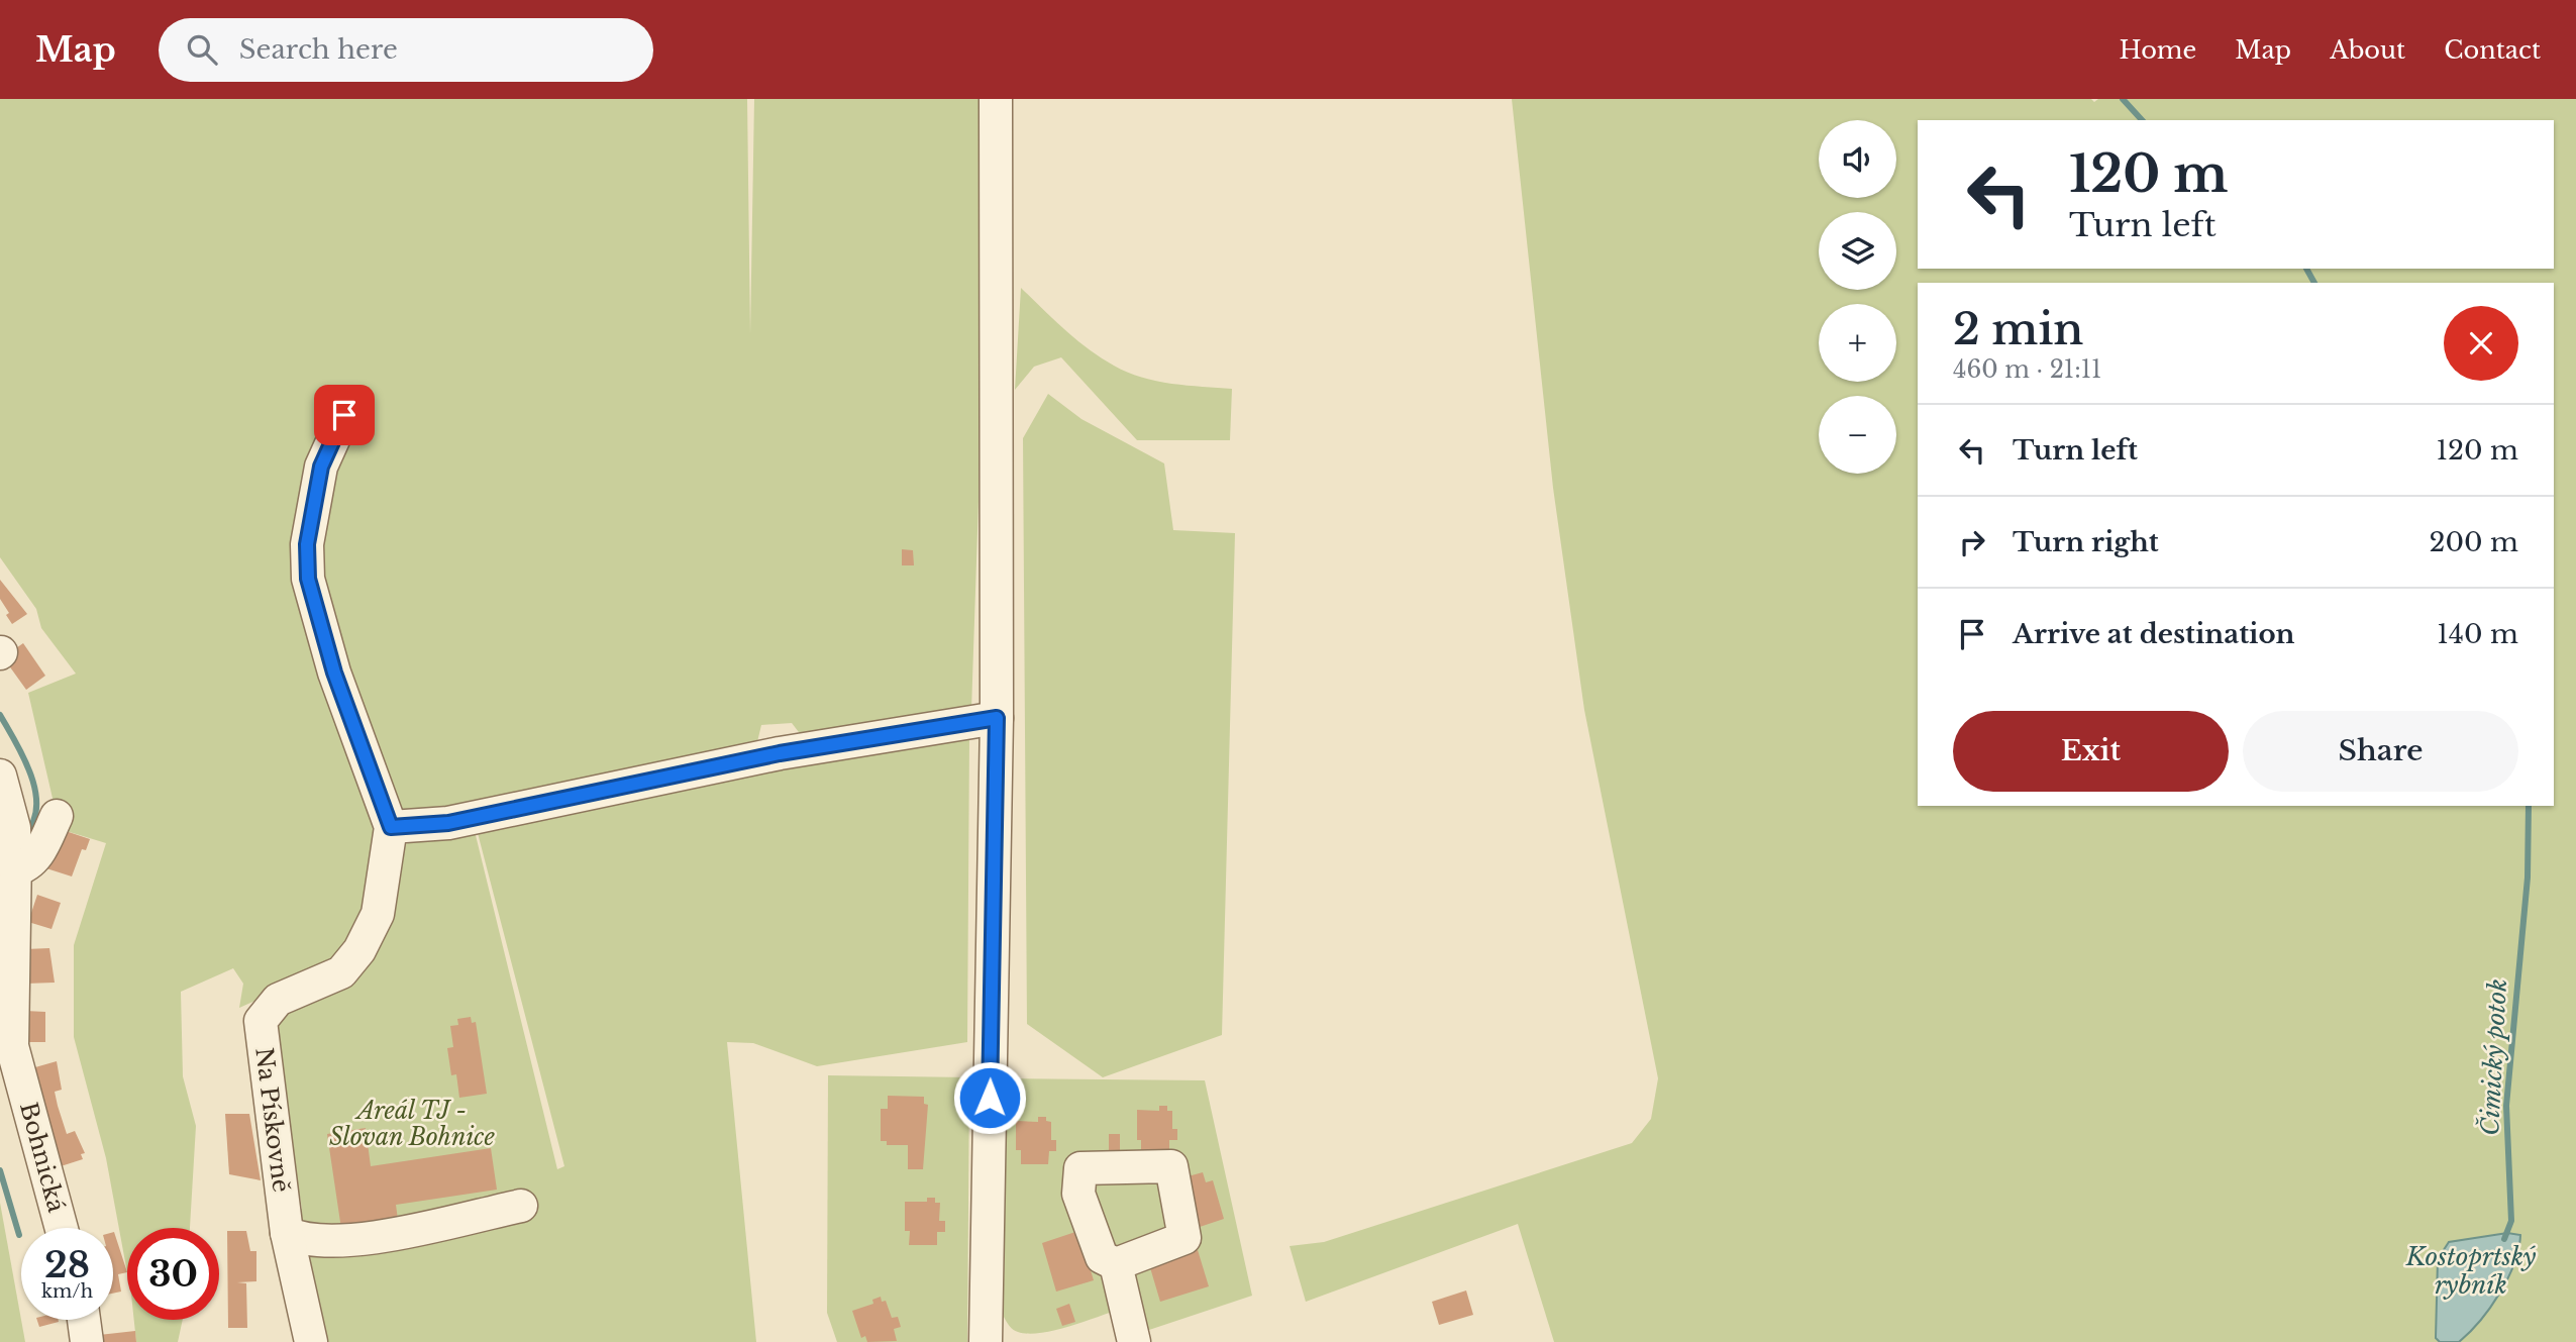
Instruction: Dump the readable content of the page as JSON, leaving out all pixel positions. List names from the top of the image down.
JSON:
{
  "streets": {
    "street": ["Na Pískovně", "Bohnická"]
  },
  "water": ["Čimický potok", "Kostoprtský rybník"],
  "parks": ["Areál TJ - Slovan Bohnice"],
  "page": {
    "header": "Map",
    "search": "Search here",
    "nav": [
      "Home",
      "Map",
      "About",
      "Contact"
    ],
    "map_buttons": ["+", "−"],
    "turn": ["120 m", "Turn left"],
    "heading": ["2 min", "460 m · 21:11"],
    "list": [
      {
        "name": "Turn left",
        "value": "120 m"
      },
      {
        "name": "Turn right",
        "value": "200 m"
      },
      {
        "name": "Arrive at destination",
        "value": "140 m"
      }
    ],
    "buttons": ["Exit", "Share"],
    "speed": "28 km/h",
    "limit": "30"
  }
}
